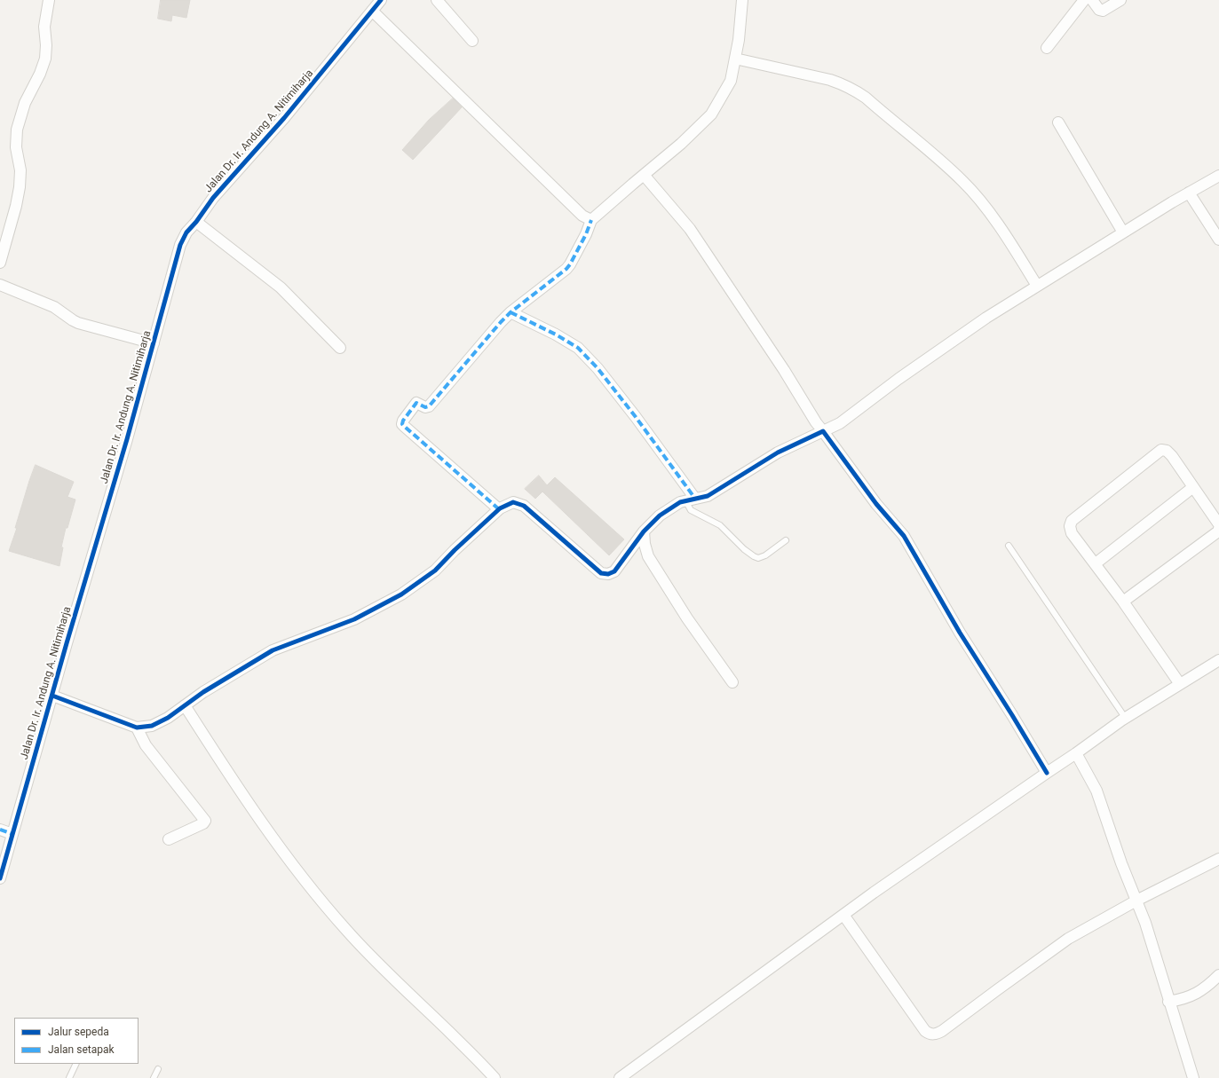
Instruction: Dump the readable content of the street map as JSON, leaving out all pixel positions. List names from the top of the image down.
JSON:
{
  "streets": {
    "street": ["Jalan Dr. Ir. Andung A. Nitimiharja"]
  },
  "legend": ["Jalur sepeda", "Jalan setapak"]
}
